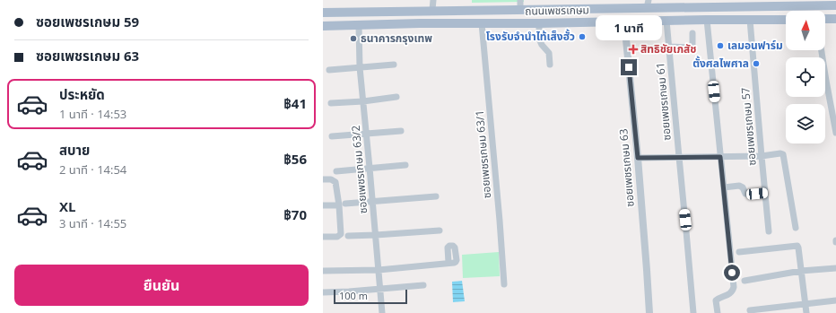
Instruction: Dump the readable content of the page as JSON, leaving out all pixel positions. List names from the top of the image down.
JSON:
{
  "streets": {
    "main road": ["ถนนเพชรเกษม"],
    "street": [
      "ซอยเพชรเกษม 61",
      "ซอยเพชรเกษม 57",
      "ซอยเพชรเกษม 63/1",
      "ซอยเพชรเกษม 63",
      "ซอยเพชรเกษม 63/2"
    ]
  },
  "crossings": [
    ["ถนนเพชรเกษม", "ซอยเพชรเกษม 61"],
    ["ถนนเพชรเกษม", "ซอยเพชรเกษม 57"],
    ["ถนนเพชรเกษม", "ซอยเพชรเกษม 63/1"],
    ["ถนนเพชรเกษม", "ซอยเพชรเกษม 63"],
    ["ถนนเพชรเกษม", "ซอยเพชรเกษม 63/2"]
  ],
  "places": {
    "other": [
      "โรงรับจำนำไท้เส็งฮั้ว",
      "ธนาคารกรุงเทพ",
      "เลมอนฟาร์ม",
      "ตั้งศลไพศาล"
    ],
    "health": ["สิทธิชัยเภสัช"]
  },
  "scale_bar": "100 m",
  "north": "top",
  "page": {
    "banner": ["ซอยเพชรเกษม 59", "ซอยเพชรเกษม 63"],
    "bubble": "1 นาที",
    "list": [
      {
        "name": "ประหยัด",
        "note": "1 นาที · 14:53",
        "value": "฿41"
      },
      {
        "name": "สบาย",
        "note": "2 นาที · 14:54",
        "value": "฿56"
      },
      {
        "name": "XL",
        "note": "3 นาที · 14:55",
        "value": "฿70"
      }
    ],
    "buttons": "ยืนยัน",
    "scale": "100 m"
  }
}
